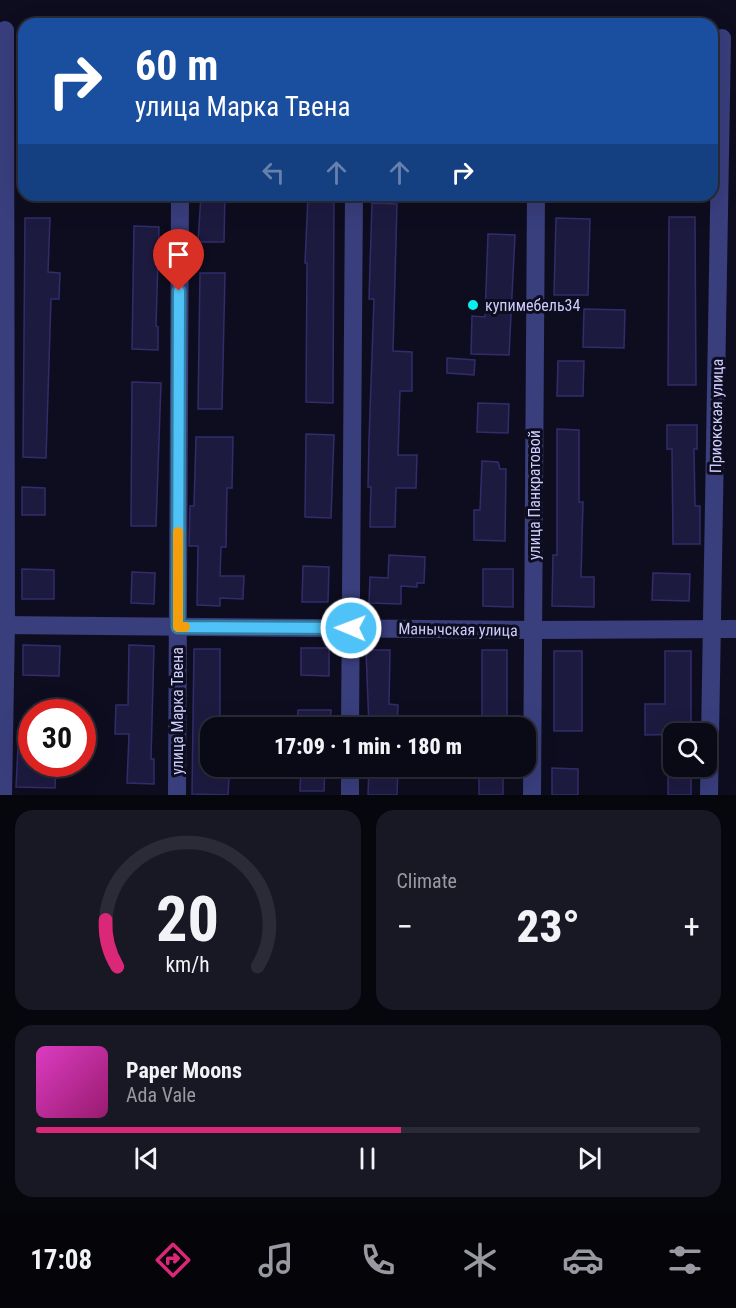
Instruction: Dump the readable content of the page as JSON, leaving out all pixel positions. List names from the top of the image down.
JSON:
{
  "streets": {
    "street": [
      "Приокская улица",
      "улица Панкратовой",
      "Манычская улица",
      "улица Марка Твена"
    ]
  },
  "crossings": [
    ["Приокская улица", "Манычская улица"],
    ["улица Панкратовой", "Манычская улица"],
    ["Манычская улица", "улица Марка Твена"]
  ],
  "places": ["купимебель34"],
  "page": {
    "turn": ["60 m", "улица Марка Твена"],
    "limit": "30",
    "trip": "17:09 · 1 min · 180 m",
    "tile": "Climate",
    "heat": ["−", "23°", "+"],
    "song": ["Paper Moons", "Ada Vale"],
    "tabs": "17:08",
    "gauge": ["20", "km/h"]
  }
}
